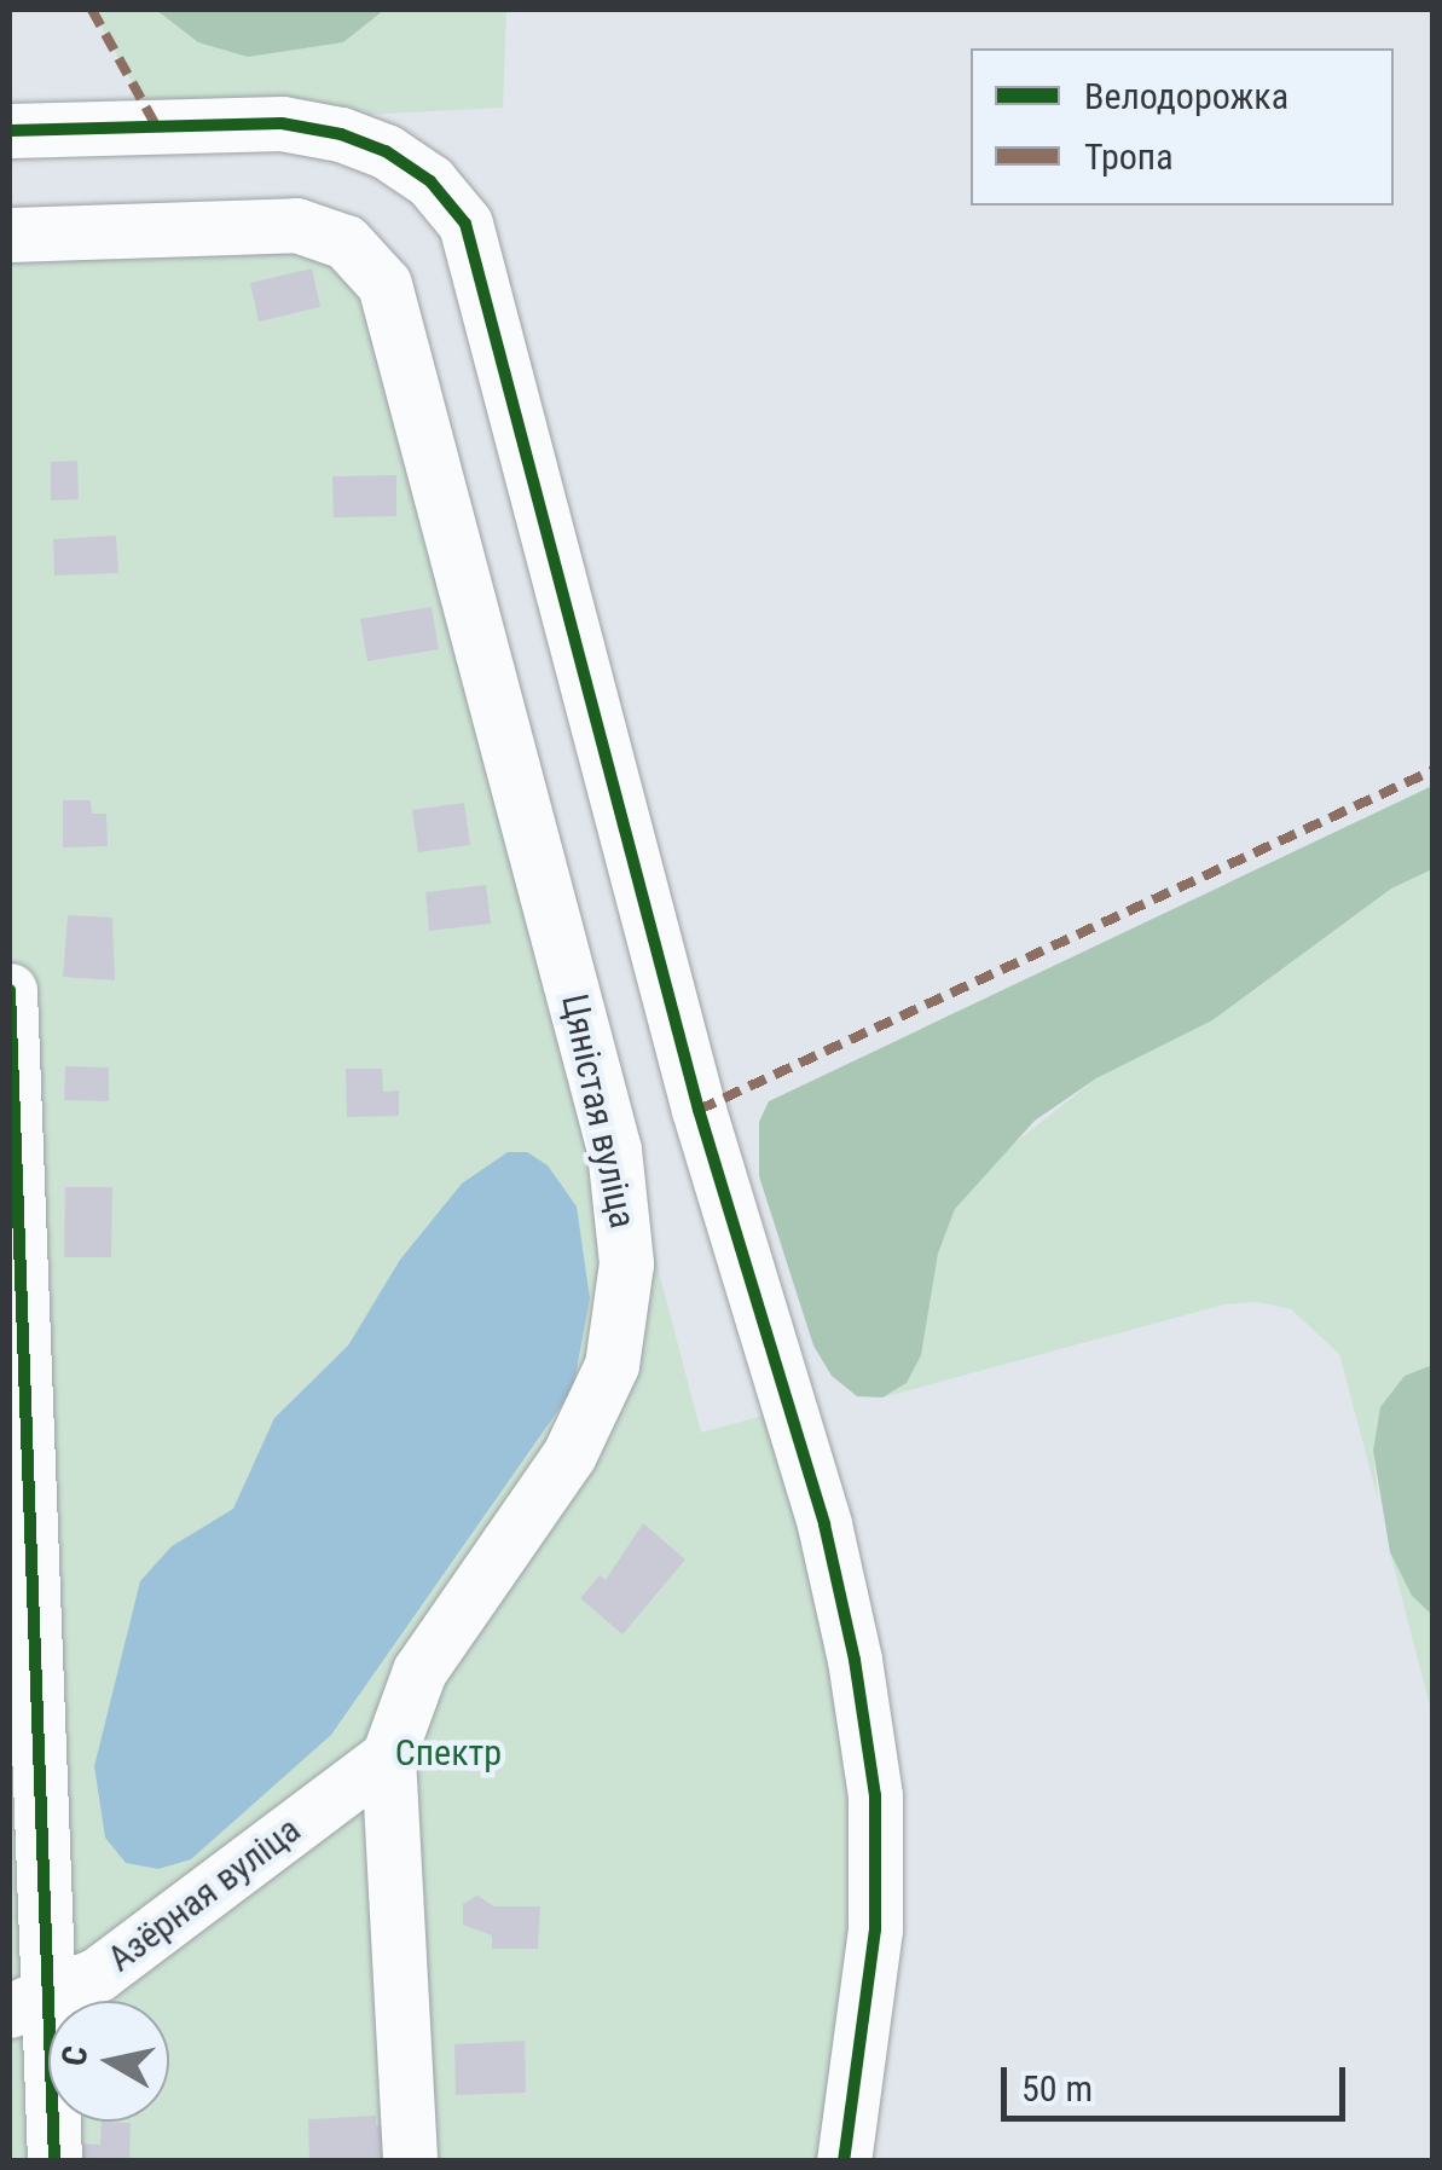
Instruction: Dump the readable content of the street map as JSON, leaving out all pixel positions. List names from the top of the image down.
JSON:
{
  "streets": {
    "street": ["Цяністая вуліца", "Азёрная вуліца"]
  },
  "crossings": [
    ["Цяністая вуліца", "Азёрная вуліца"]
  ],
  "parks": ["Спектр"],
  "legend": ["Велодорожка", "Тропа"],
  "scale_bar": "50 m",
  "north": "left"
}
